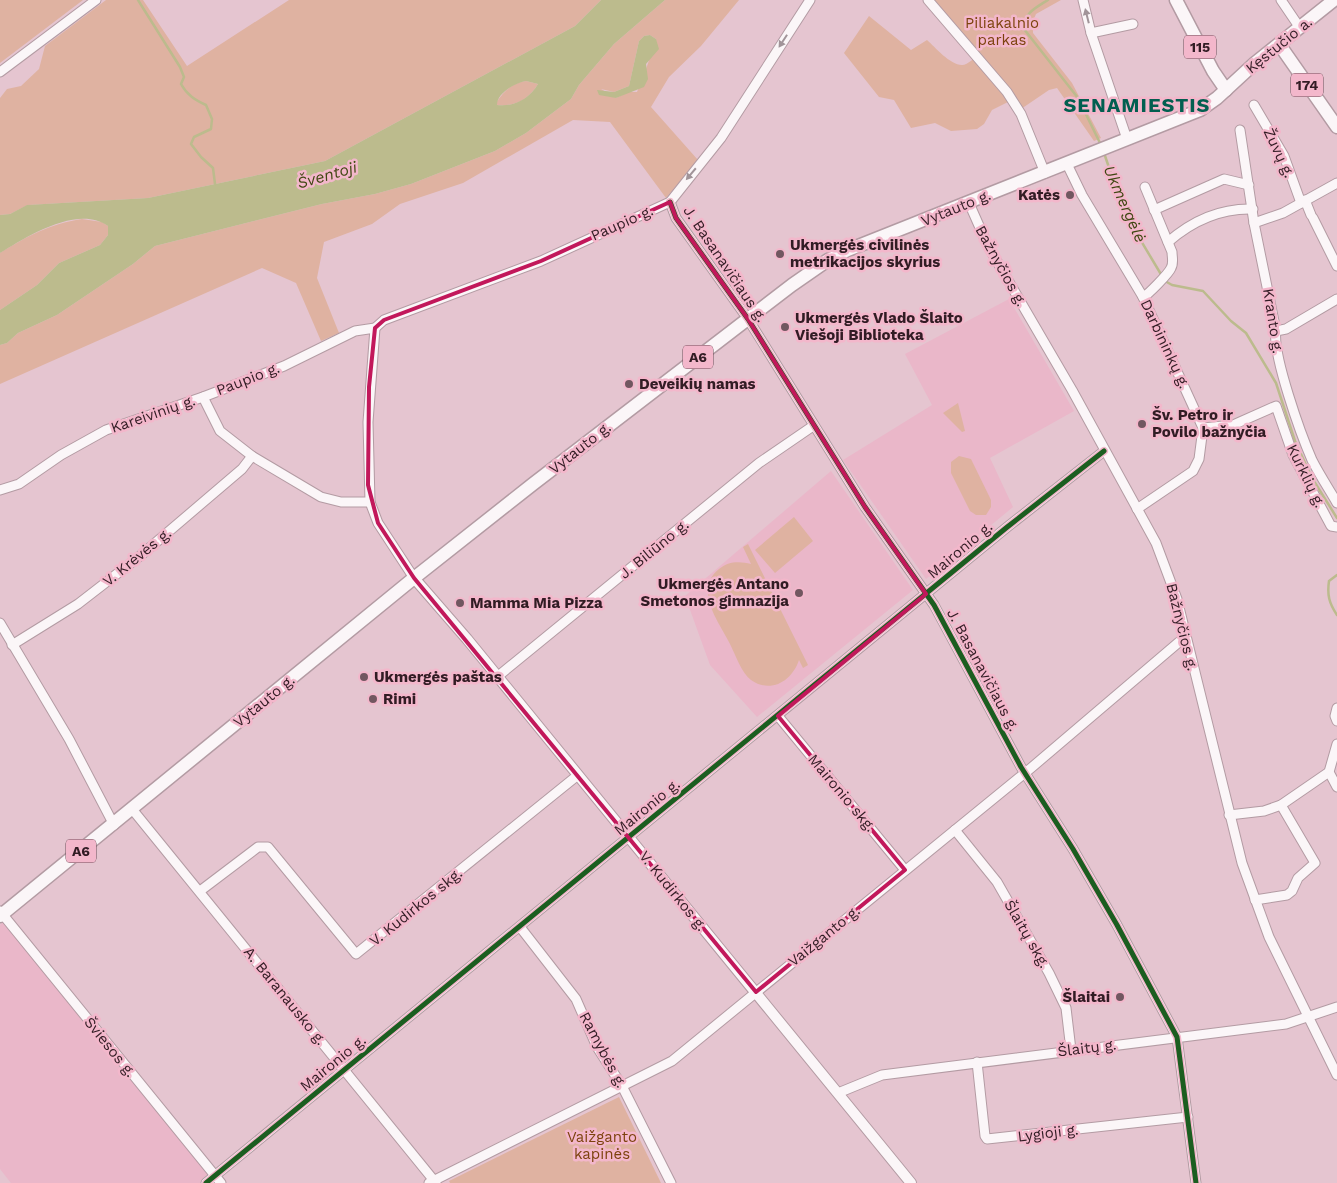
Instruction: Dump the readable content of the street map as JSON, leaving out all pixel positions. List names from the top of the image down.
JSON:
{
  "streets": {
    "main road": [
      "Kęstučio a.",
      "115",
      "174",
      "Vytauto g.",
      "A6"
    ],
    "street": [
      "Žuvų g.",
      "Paupio g.",
      "J. Basanavičiaus g.",
      "Bažnyčios g.",
      "Kranto g.",
      "Darbininkų g.",
      "Kareivinių g.",
      "Kurklių g.",
      "J. Biliūno g.",
      "Maironio g.",
      "V. Krėvės g.",
      "Maironio skg.",
      "V. Kudirkos g.",
      "V. Kudirkos skg.",
      "Šlaitų skg.",
      "Vaižganto g.",
      "A. Baranausko g.",
      "Šviesos g.",
      "Šlaitų g.",
      "Ramybės g.",
      "Lygioji g."
    ]
  },
  "crossings": [
    ["Kęstučio a.", "115"],
    ["Kęstučio a.", "174"],
    ["Kęstučio a.", "Vytauto g."],
    ["115", "Vytauto g."],
    ["Vytauto g.", "J. Basanavičiaus g."],
    ["Vytauto g.", "Bažnyčios g."],
    ["Vytauto g.", "Darbininkų g."],
    ["Vytauto g.", "V. Kudirkos g."],
    ["Vytauto g.", "A. Baranausko g."],
    ["Vytauto g.", "Šviesos g."],
    ["Paupio g.", "J. Basanavičiaus g."],
    ["Paupio g.", "Kareivinių g."],
    ["J. Basanavičiaus g.", "J. Biliūno g."],
    ["J. Basanavičiaus g.", "Maironio g."],
    ["J. Basanavičiaus g.", "Vaižganto g."],
    ["J. Basanavičiaus g.", "Šlaitų g."],
    ["J. Basanavičiaus g.", "Lygioji g."],
    ["Bažnyčios g.", "Maironio g."],
    ["Bažnyčios g.", "Vaižganto g."],
    ["Bažnyčios g.", "Šlaitų g."],
    ["Darbininkų g.", "Kurklių g."],
    ["Kareivinių g.", "V. Krėvės g."],
    ["J. Biliūno g.", "V. Kudirkos g."],
    ["Maironio g.", "Maironio skg."],
    ["Maironio g.", "V. Kudirkos g."],
    ["Maironio g.", "A. Baranausko g."],
    ["Maironio g.", "Šviesos g."],
    ["Maironio g.", "Ramybės g."],
    ["Maironio skg.", "Vaižganto g."],
    ["V. Kudirkos g.", "V. Kudirkos skg."],
    ["V. Kudirkos g.", "Vaižganto g."],
    ["V. Kudirkos g.", "Šlaitų g."],
    ["V. Kudirkos skg.", "A. Baranausko g."],
    ["Šlaitų skg.", "Vaižganto g."],
    ["Šlaitų skg.", "Šlaitų g."],
    ["Vaižganto g.", "A. Baranausko g."],
    ["Vaižganto g.", "Ramybės g."],
    ["Šlaitų g.", "Lygioji g."]
  ],
  "districts": ["SENAMIESTIS"],
  "water": ["Šventoji", "Ukmergėlė"],
  "parks": ["Piliakalnio parkas", "Vaižganto kapinės"],
  "places": [
    "Katės",
    "Ukmergės civilinės metrikacijos skyrius",
    "Ukmergės Vlado Šlaito Viešoji Biblioteka",
    "Deveikių namas",
    "Šv. Petro ir Povilo bažnyčia",
    "Ukmergės Antano Smetonos gimnazija",
    "Mamma Mia Pizza",
    "Ukmergės paštas",
    "Rimi",
    "Šlaitai"
  ]
}
